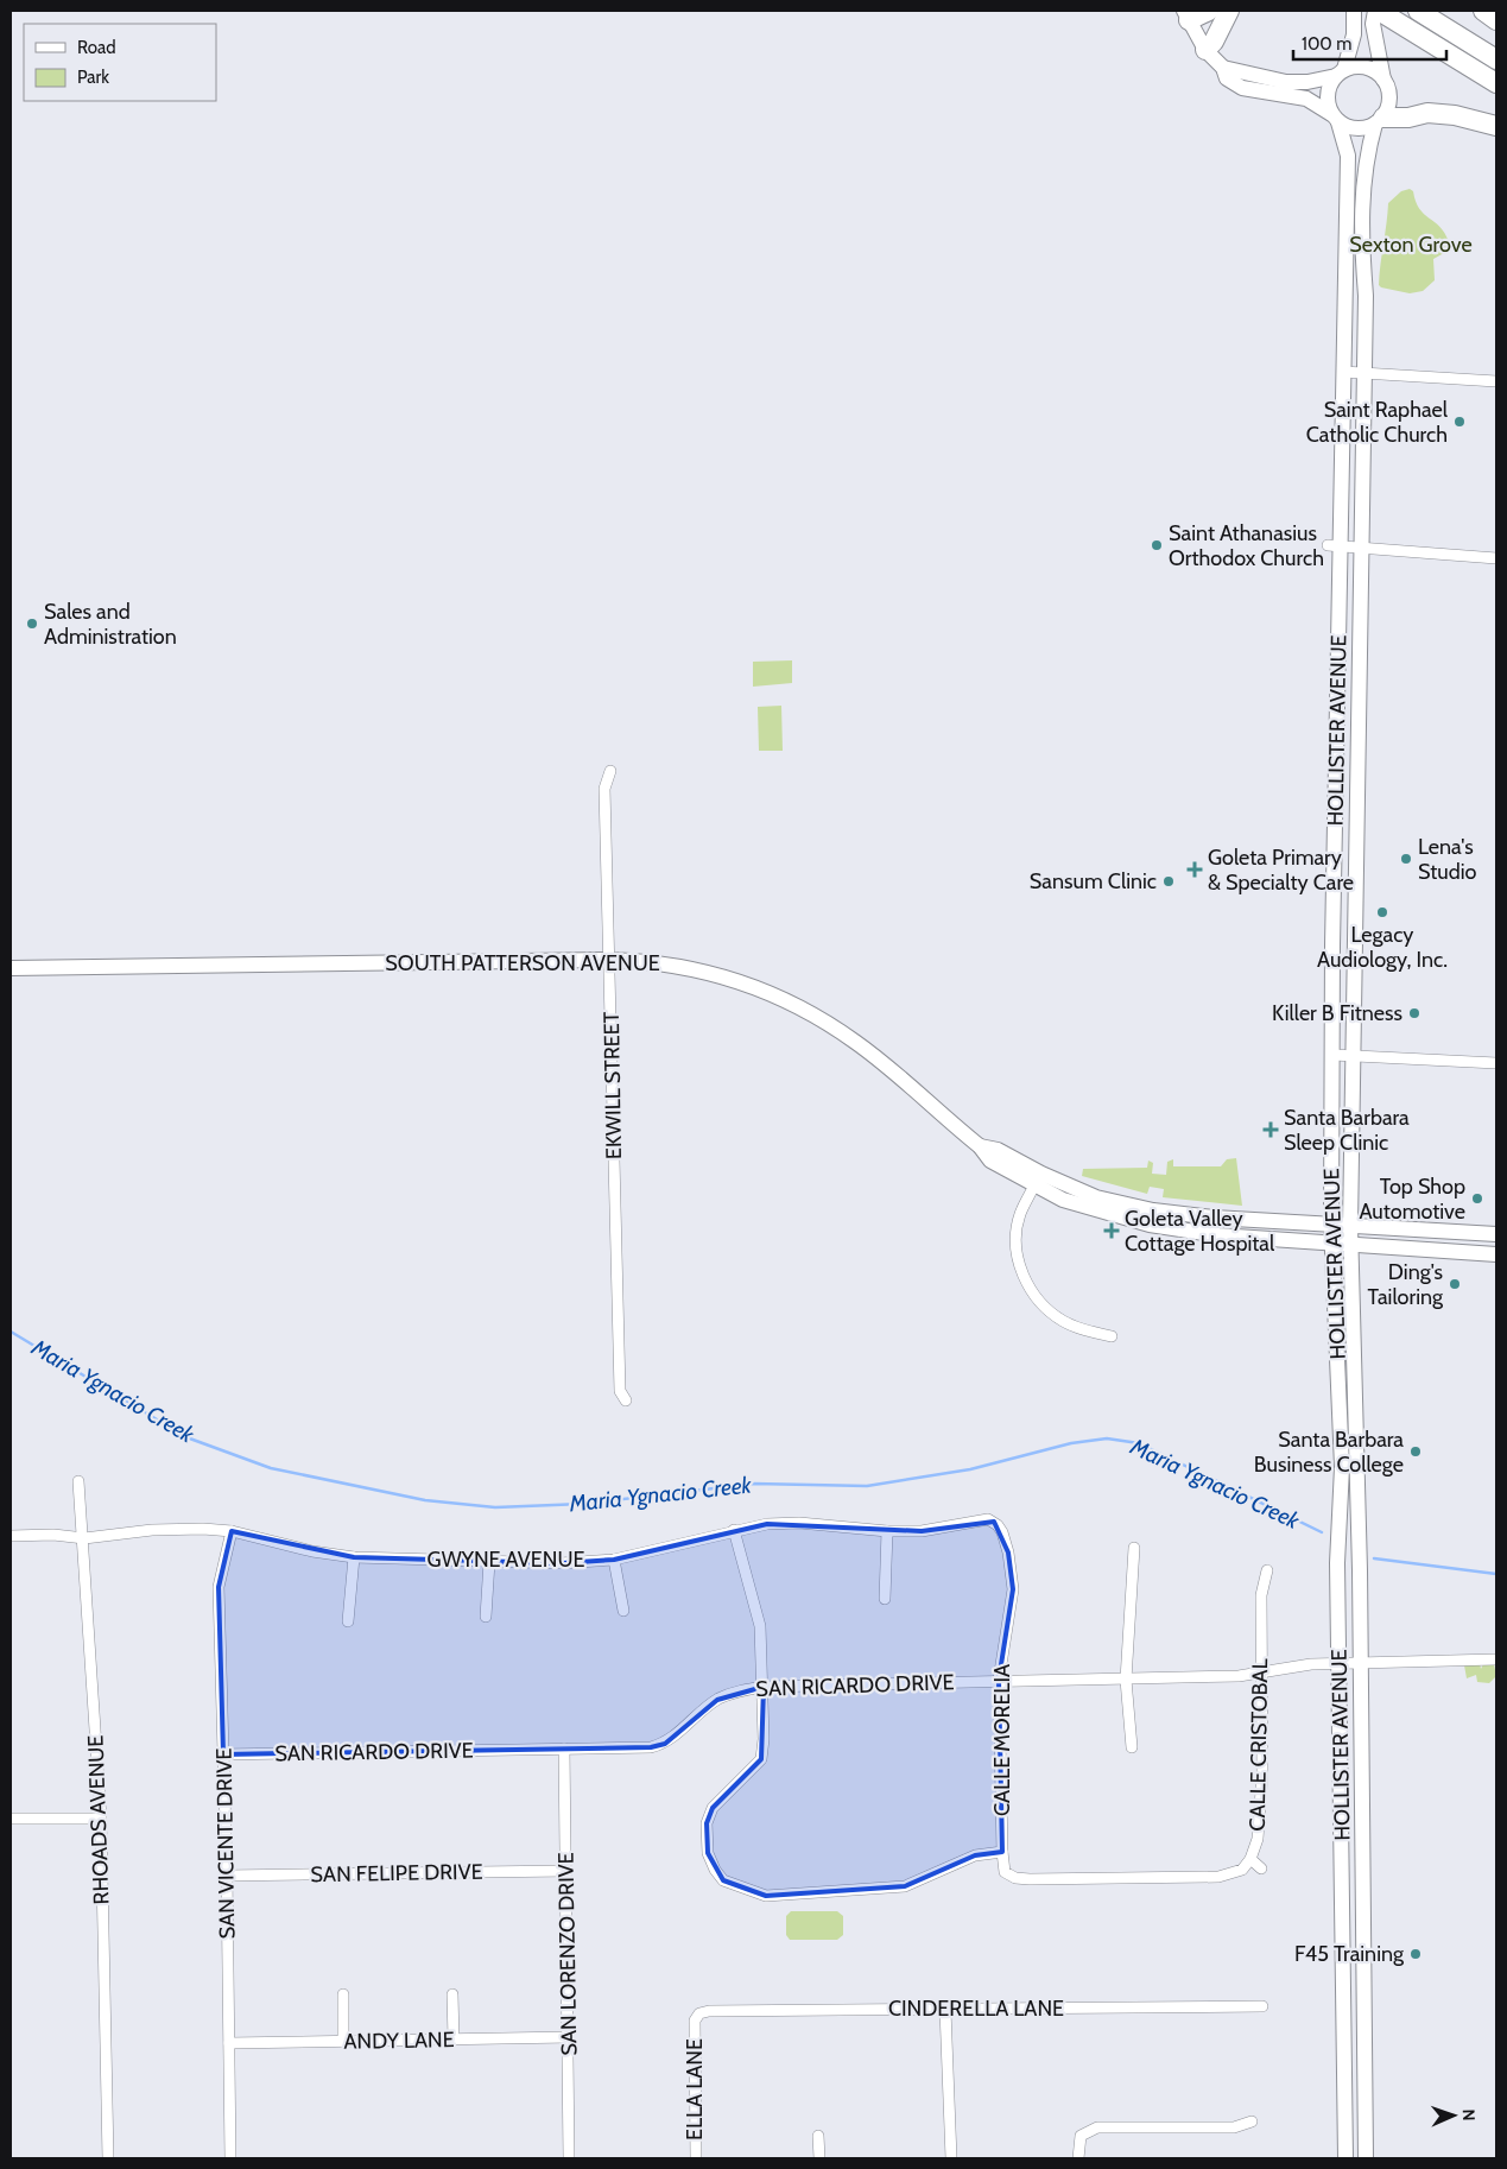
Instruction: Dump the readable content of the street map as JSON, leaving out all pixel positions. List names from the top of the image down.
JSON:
{
  "streets": {
    "main road": ["HOLLISTER AVENUE", "SOUTH PATTERSON AVENUE"],
    "street": [
      "EKWILL STREET",
      "GWYNE AVENUE",
      "SAN RICARDO DRIVE",
      "CALLE MORELIA",
      "CALLE CRISTOBAL",
      "RHOADS AVENUE",
      "SAN VICENTE DRIVE",
      "SAN FELIPE DRIVE",
      "SAN LORENZO DRIVE",
      "CINDERELLA LANE",
      "ANDY LANE",
      "ELLA LANE"
    ]
  },
  "crossings": [
    ["HOLLISTER AVENUE", "SOUTH PATTERSON AVENUE"],
    ["HOLLISTER AVENUE", "SAN RICARDO DRIVE"],
    ["SOUTH PATTERSON AVENUE", "EKWILL STREET"],
    ["GWYNE AVENUE", "CALLE MORELIA"],
    ["GWYNE AVENUE", "RHOADS AVENUE"],
    ["GWYNE AVENUE", "SAN VICENTE DRIVE"],
    ["SAN RICARDO DRIVE", "CALLE MORELIA"],
    ["SAN RICARDO DRIVE", "CALLE CRISTOBAL"],
    ["SAN RICARDO DRIVE", "SAN VICENTE DRIVE"],
    ["SAN RICARDO DRIVE", "SAN LORENZO DRIVE"],
    ["CALLE MORELIA", "CALLE CRISTOBAL"],
    ["SAN VICENTE DRIVE", "SAN FELIPE DRIVE"],
    ["SAN VICENTE DRIVE", "ANDY LANE"],
    ["SAN FELIPE DRIVE", "SAN LORENZO DRIVE"],
    ["SAN LORENZO DRIVE", "ANDY LANE"],
    ["CINDERELLA LANE", "ELLA LANE"]
  ],
  "water": ["Maria Ygnacio Creek"],
  "parks": ["Sexton Grove"],
  "places": {
    "other": [
      "Saint Raphael Catholic Church",
      "Saint Athanasius Orthodox Church",
      "Sales and Administration",
      "Lena's Studio",
      "Sansum Clinic",
      "Legacy Audiology, Inc.",
      "Killer B Fitness",
      "Top Shop Automotive",
      "Ding's Tailoring",
      "Santa Barbara Business College",
      "F45 Training"
    ],
    "health": ["Goleta Primary & Specialty Care", "Santa Barbara Sleep Clinic", "Goleta Valley Cottage Hospital"]
  },
  "legend": ["Road", "Park"],
  "scale_bar": "100 m",
  "north": "right"
}
